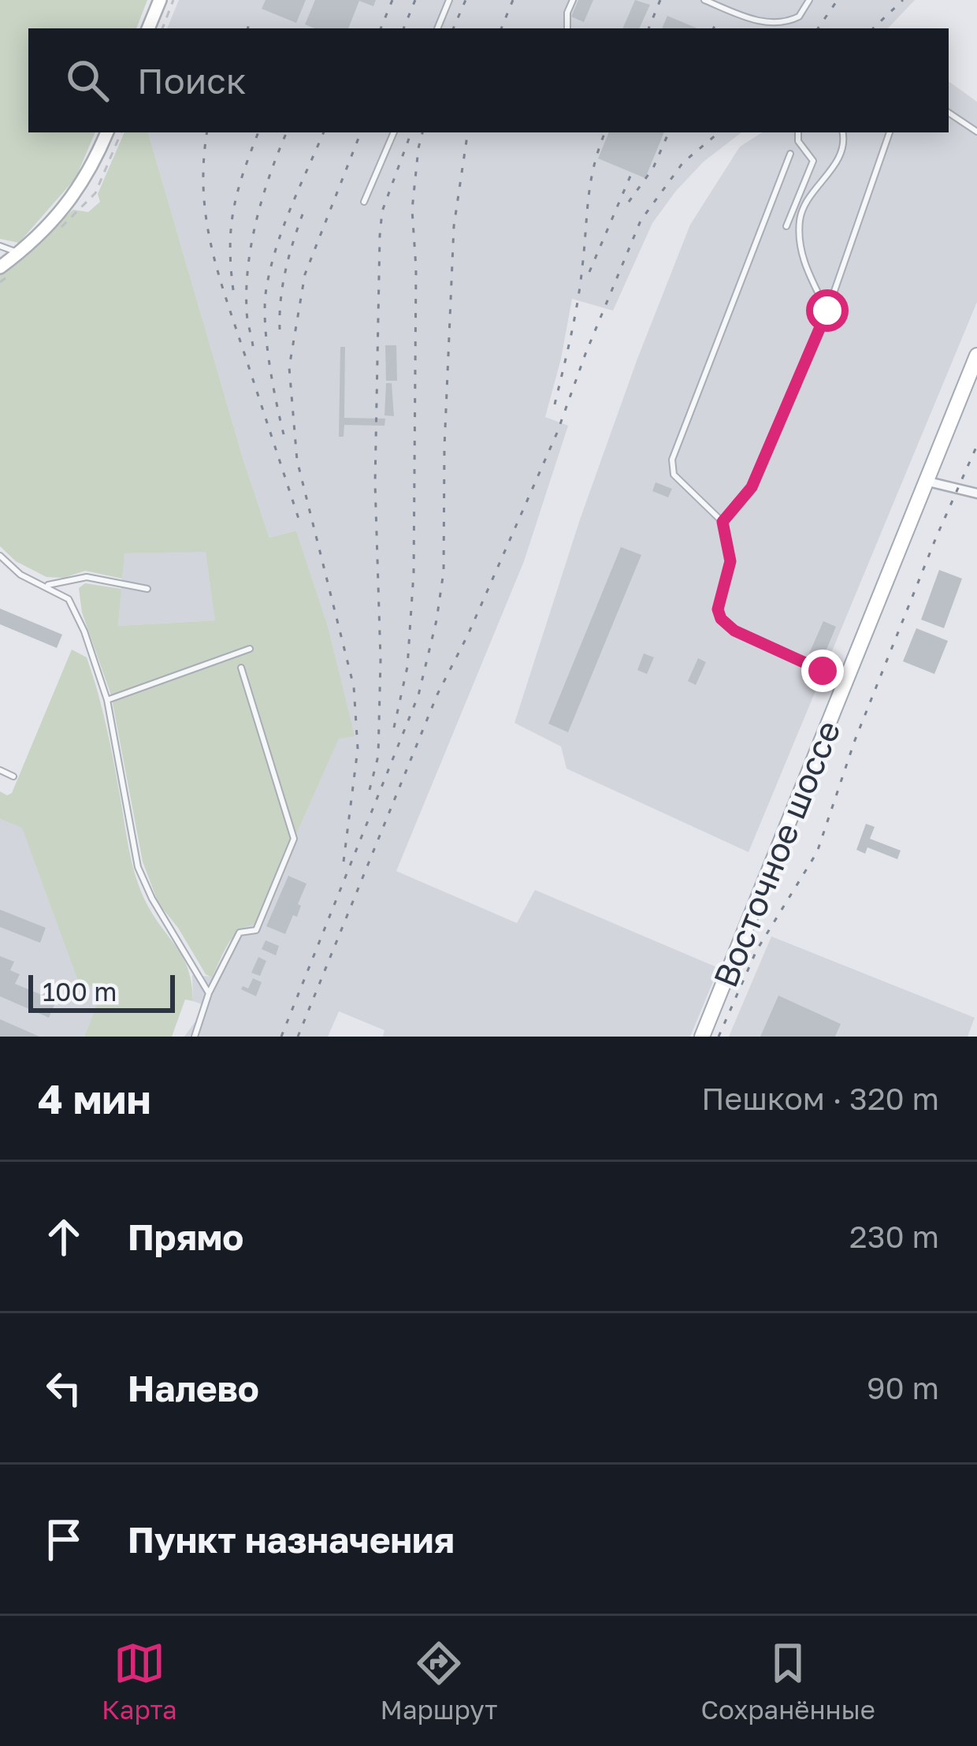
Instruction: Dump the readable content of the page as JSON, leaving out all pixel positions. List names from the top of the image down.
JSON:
{
  "streets": {
    "main road": ["Восточное шоссе"]
  },
  "scale_bar": "100 m",
  "page": {
    "search": "Поиск",
    "scale": "100 m",
    "heading": ["4 мин", "Пешком · 320 m"],
    "list": [
      ["Прямо", "230 m"],
      ["Налево", "90 m"],
      "Пункт назначения"
    ],
    "nav": ["Карта", "Маршрут", "Сохранённые"]
  }
}
